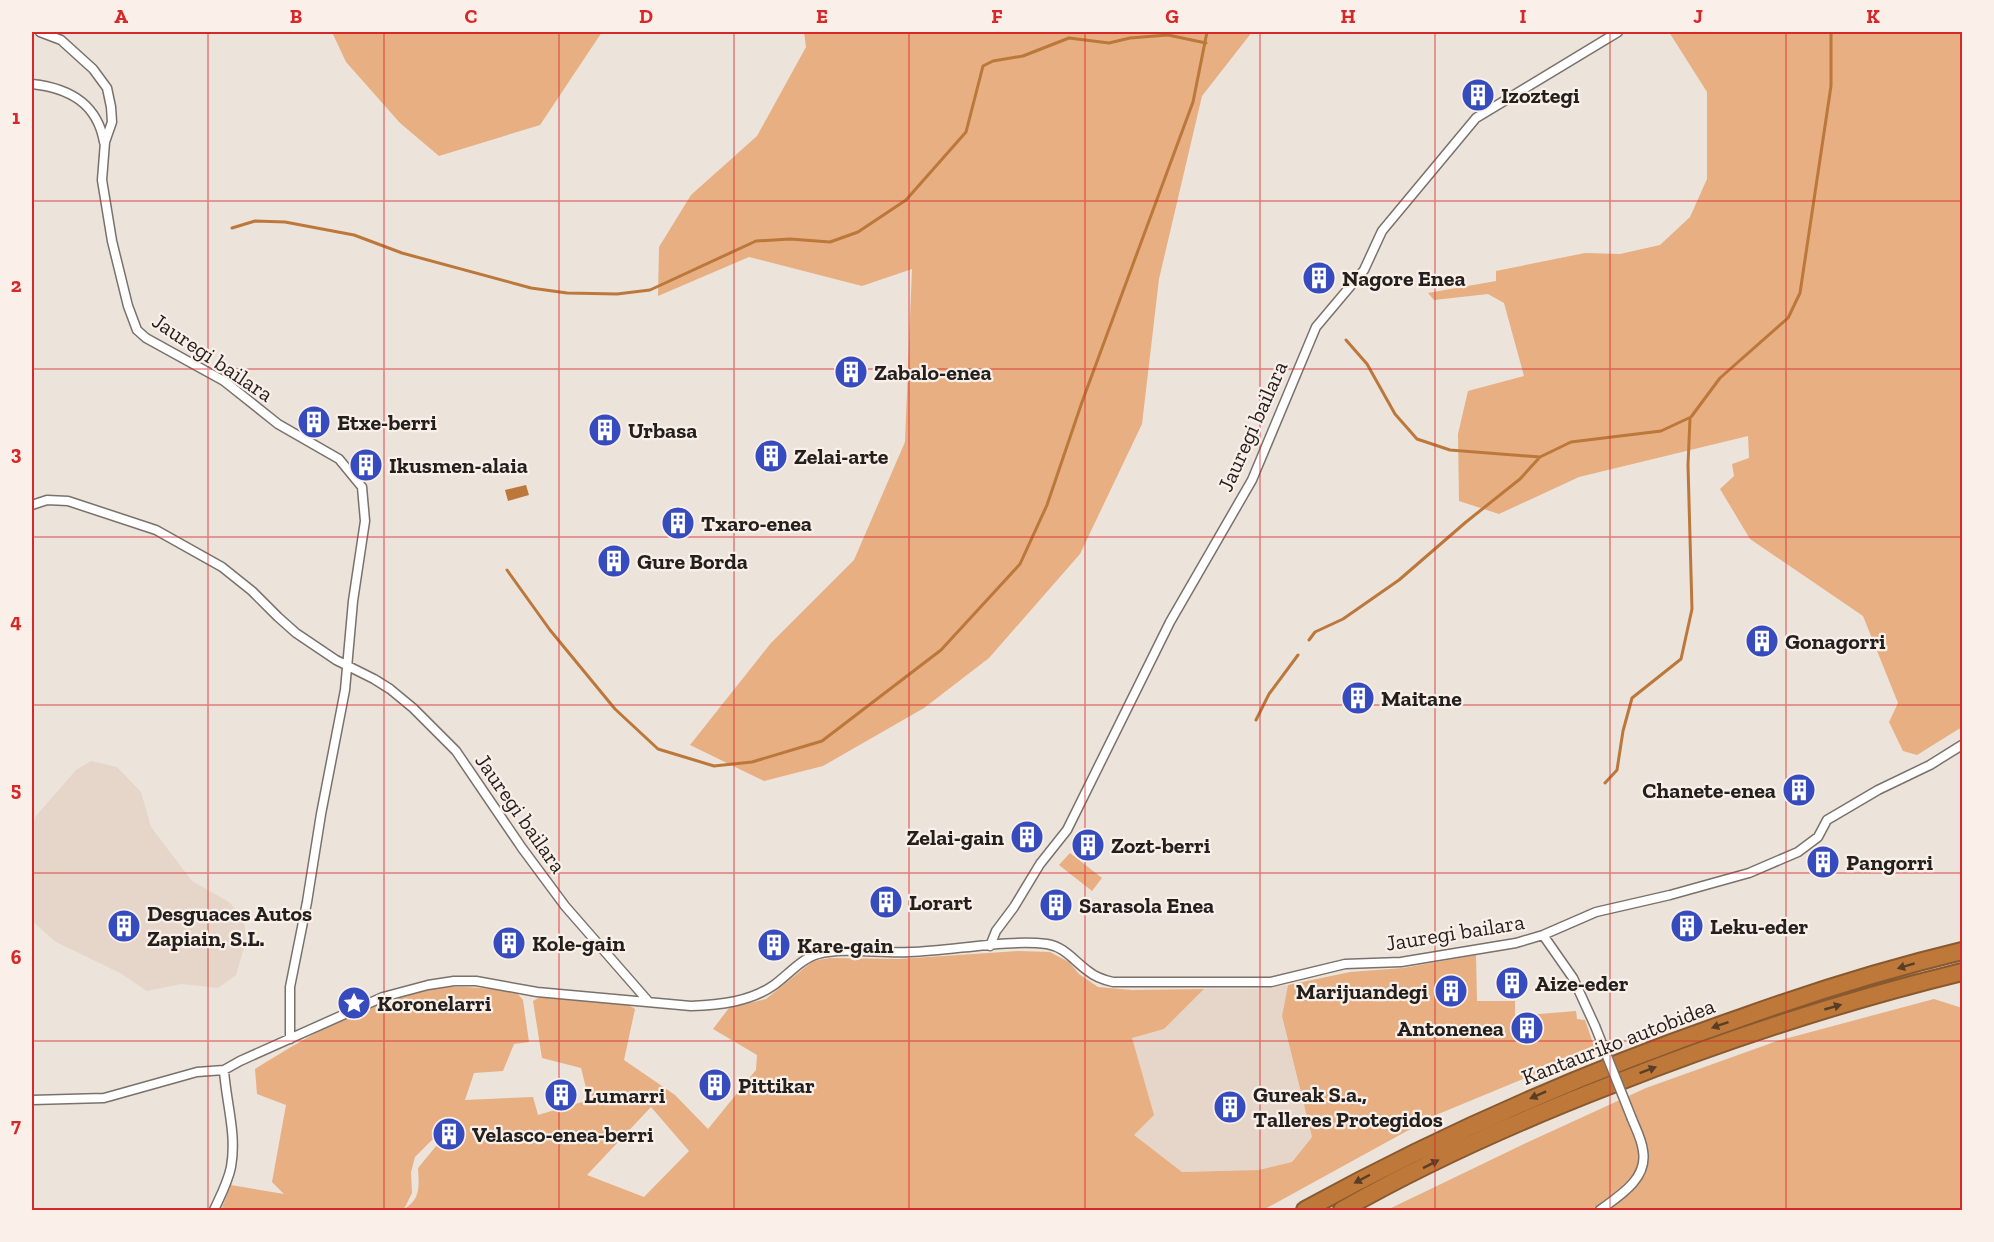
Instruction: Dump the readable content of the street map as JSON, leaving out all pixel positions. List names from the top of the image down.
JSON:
{
  "streets": {
    "highway": ["Kantauriko autobidea"],
    "street": ["Jauregi bailara"]
  },
  "places": {
    "building": [
      "Izoztegi",
      "Nagore Enea",
      "Zabalo-enea",
      "Etxe-berri",
      "Urbasa",
      "Zelai-arte",
      "Ikusmen-alaia",
      "Txaro-enea",
      "Gure Borda",
      "Gonagorri",
      "Maitane",
      "Chanete-enea",
      "Zelai-gain",
      "Zozt-berri",
      "Pangorri",
      "Lorart",
      "Sarasola Enea",
      "Desguaces Autos Zapiain, S.L.",
      "Leku-eder",
      "Kole-gain",
      "Kare-gain",
      "Aize-eder",
      "Marijuandegi",
      "Antonenea",
      "Pittikar",
      "Lumarri",
      "Gureak S.a., Talleres Protegidos",
      "Velasco-enea-berri"
    ],
    "place": ["Koronelarri"]
  },
  "grid": {
    "columns": [
      "A",
      "B",
      "C",
      "D",
      "E",
      "F",
      "G",
      "H",
      "I",
      "J",
      "K"
    ],
    "rows": [
      "1",
      "2",
      "3",
      "4",
      "5",
      "6",
      "7"
    ]
  }
}
